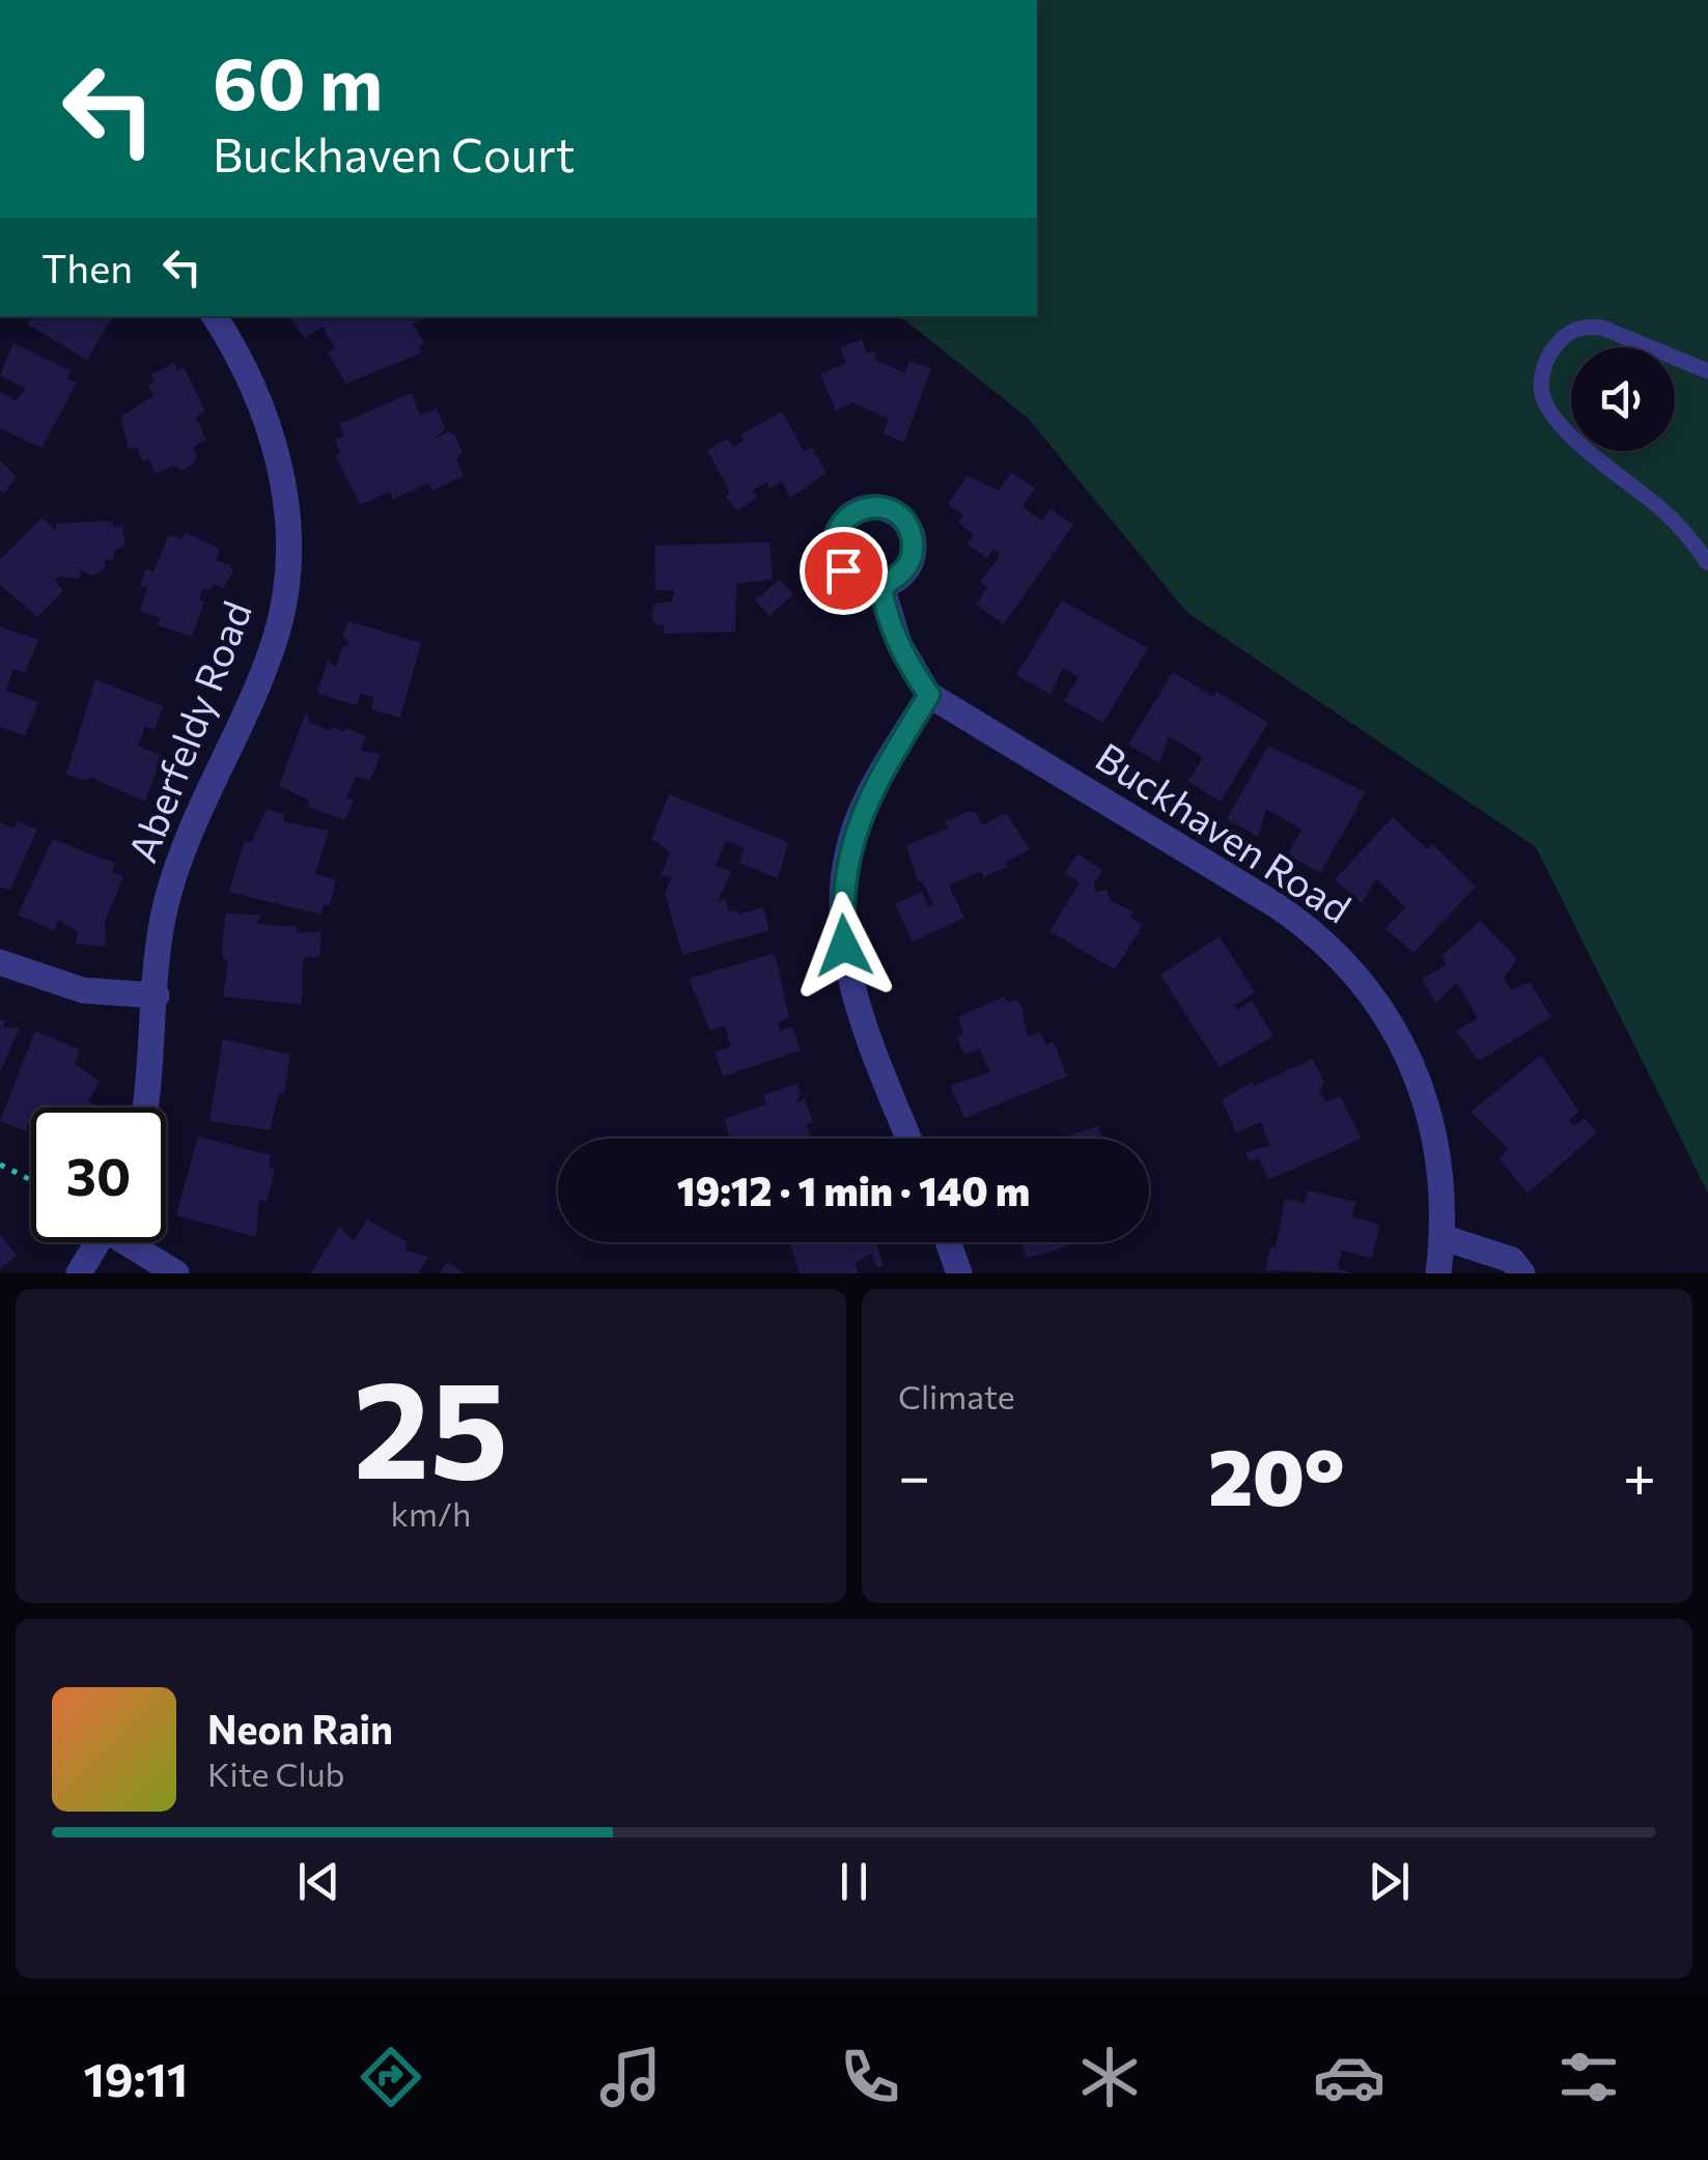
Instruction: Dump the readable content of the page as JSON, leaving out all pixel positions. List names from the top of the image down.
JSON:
{
  "streets": {
    "street": ["Aberfeldy Road", "Buckhaven Road"]
  },
  "page": {
    "turn": ["60 m", "Buckhaven Court"],
    "then": "Then",
    "limit": "30",
    "trip": "19:12 · 1 min · 140 m",
    "tile": [
      ["25", "km/h"],
      "Climate"
    ],
    "heat": ["−", "20°", "+"],
    "song": ["Neon Rain", "Kite Club"],
    "tabs": "19:11"
  }
}
